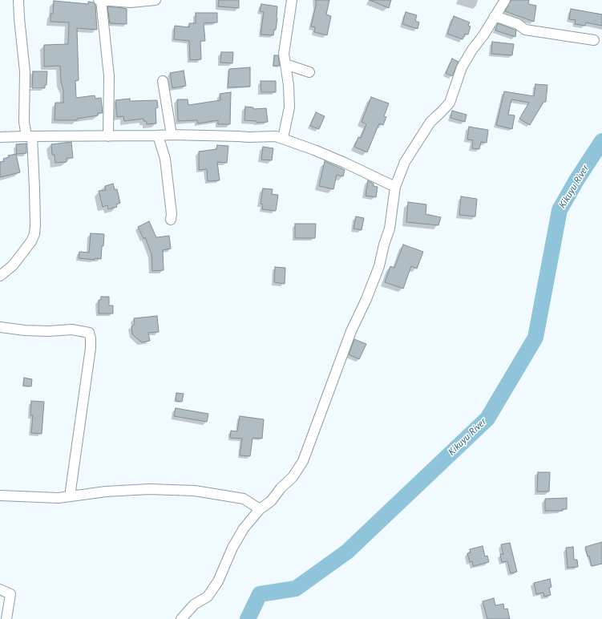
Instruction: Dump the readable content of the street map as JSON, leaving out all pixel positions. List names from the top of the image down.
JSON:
{
  "water": ["Kikuyu River"]
}
